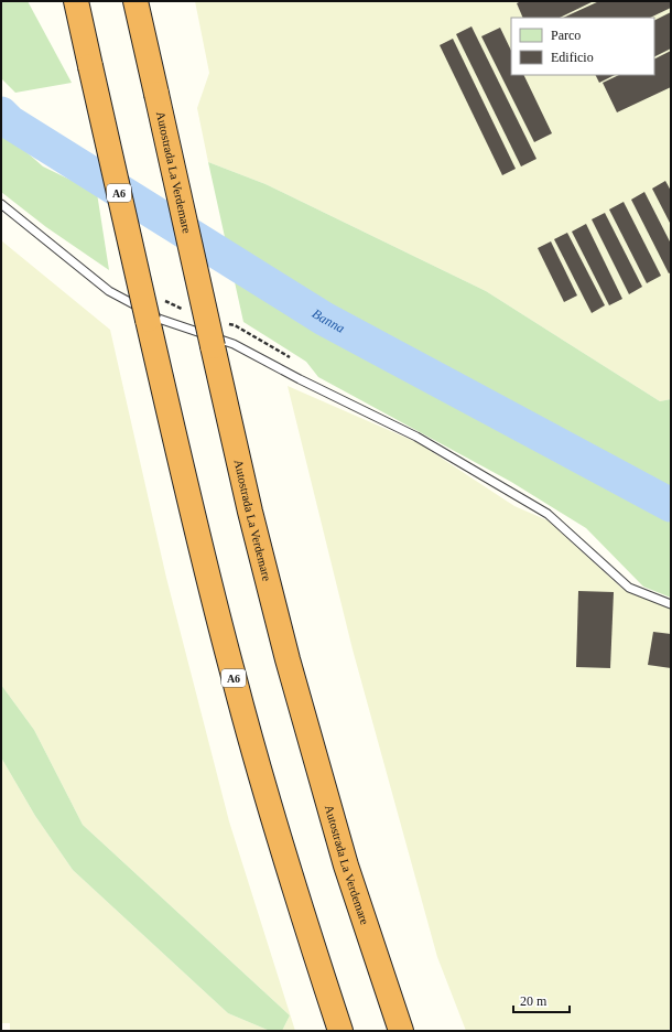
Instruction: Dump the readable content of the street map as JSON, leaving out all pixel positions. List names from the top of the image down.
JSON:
{
  "streets": {
    "highway": ["Autostrada La Verdemare", "A6"]
  },
  "water": ["Banna"],
  "legend": ["Parco", "Edificio"],
  "scale_bar": "20 m"
}
